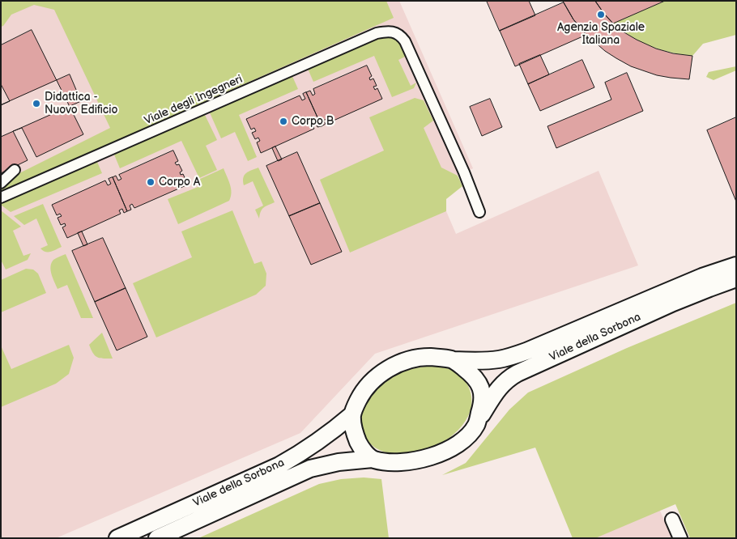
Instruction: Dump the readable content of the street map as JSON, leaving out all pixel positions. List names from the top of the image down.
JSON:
{
  "streets": {
    "street": ["Viale degli Ingegneri", "Viale della Sorbona"]
  },
  "places": [
    "Agenzia Spaziale Italiana",
    "Didattica - Nuovo Edificio",
    "Corpo B",
    "Corpo A"
  ]
}
